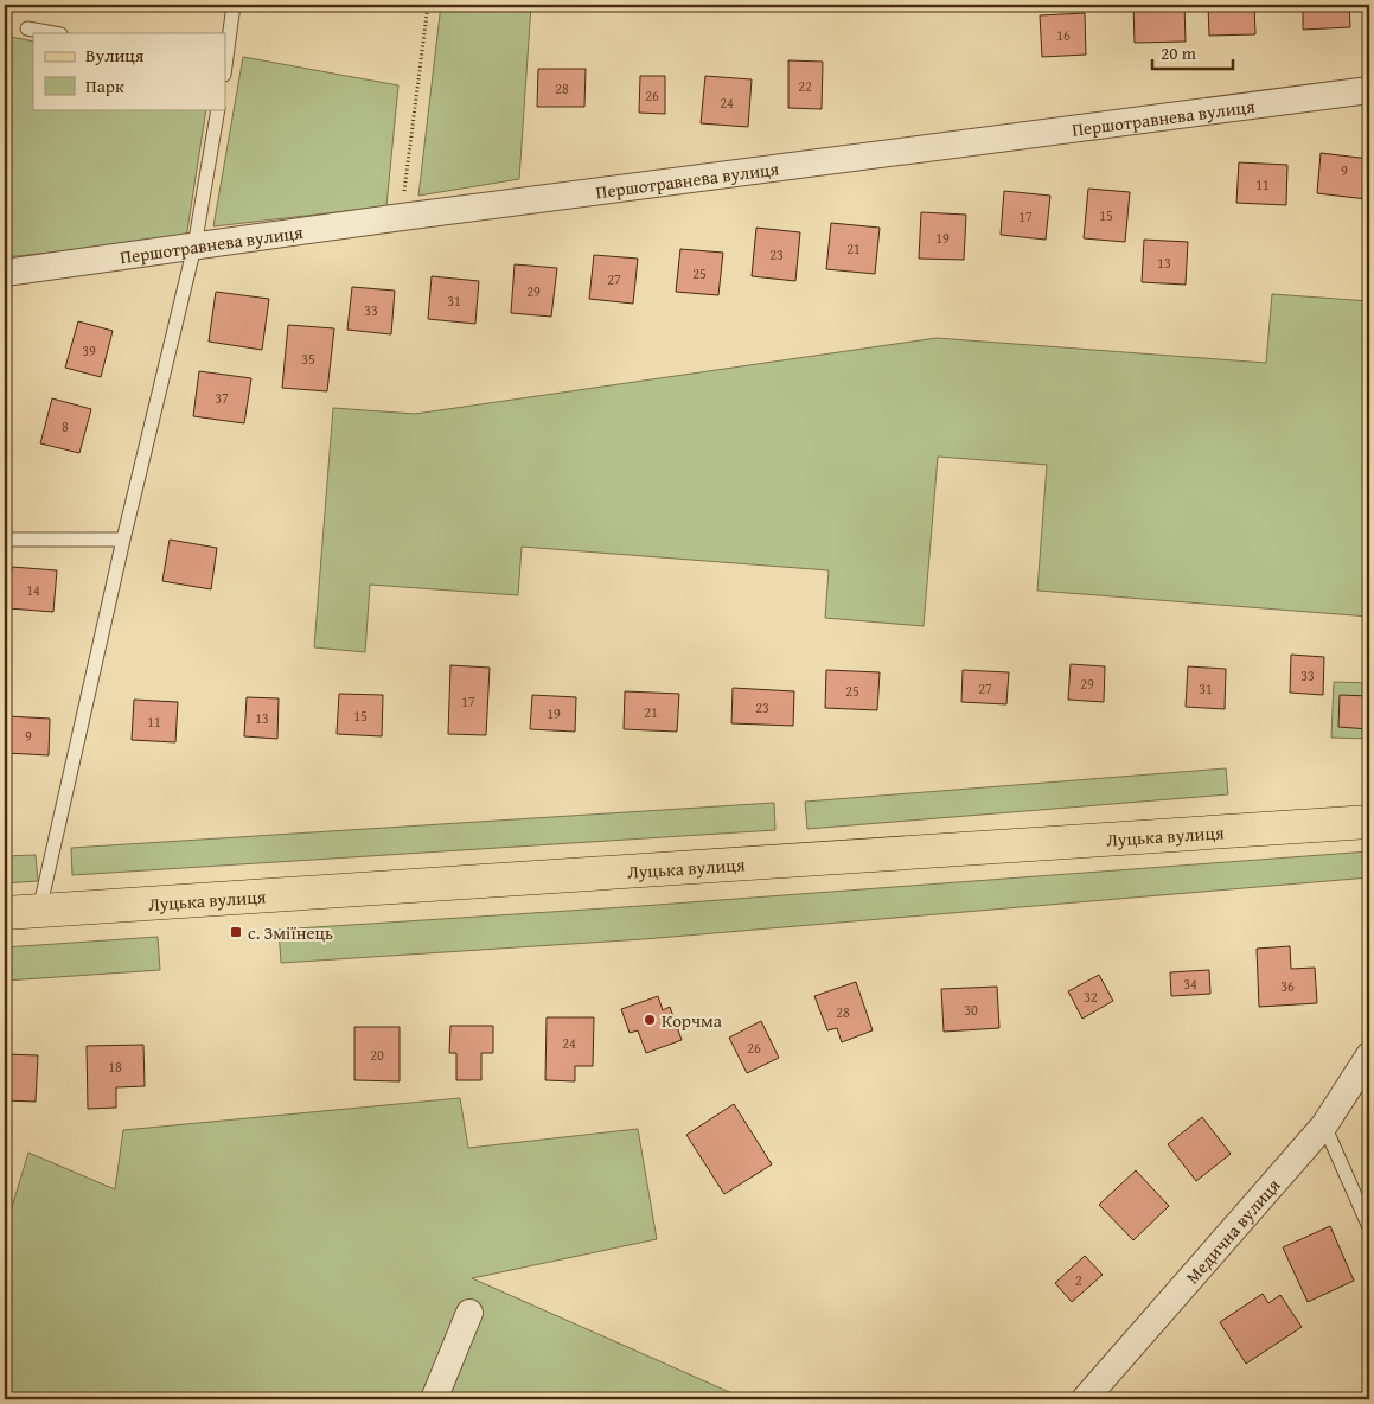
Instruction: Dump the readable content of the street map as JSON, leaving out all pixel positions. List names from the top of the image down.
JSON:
{
  "streets": {
    "main road": ["Луцька вулиця"],
    "street": ["Першотравнева вулиця", "Медична вулиця"]
  },
  "places": {
    "transit": ["с. Зміїнець"],
    "other": ["Корчма"]
  },
  "house_numbers": [
    "16",
    "22",
    "28",
    "26",
    "24",
    "9",
    "11",
    "15",
    "17",
    "19",
    "21",
    "23",
    "13",
    "25",
    "27",
    "29",
    "31",
    "33",
    "39",
    "35",
    "37",
    "8",
    "14",
    "33",
    "29",
    "27",
    "31",
    "25",
    "17",
    "23",
    "21",
    "19",
    "15",
    "13",
    "11",
    "9",
    "34",
    "36",
    "32",
    "30",
    "28",
    "24",
    "26",
    "20",
    "18",
    "2"
  ],
  "legend": ["Вулиця", "Парк"],
  "scale_bar": "20 m"
}
